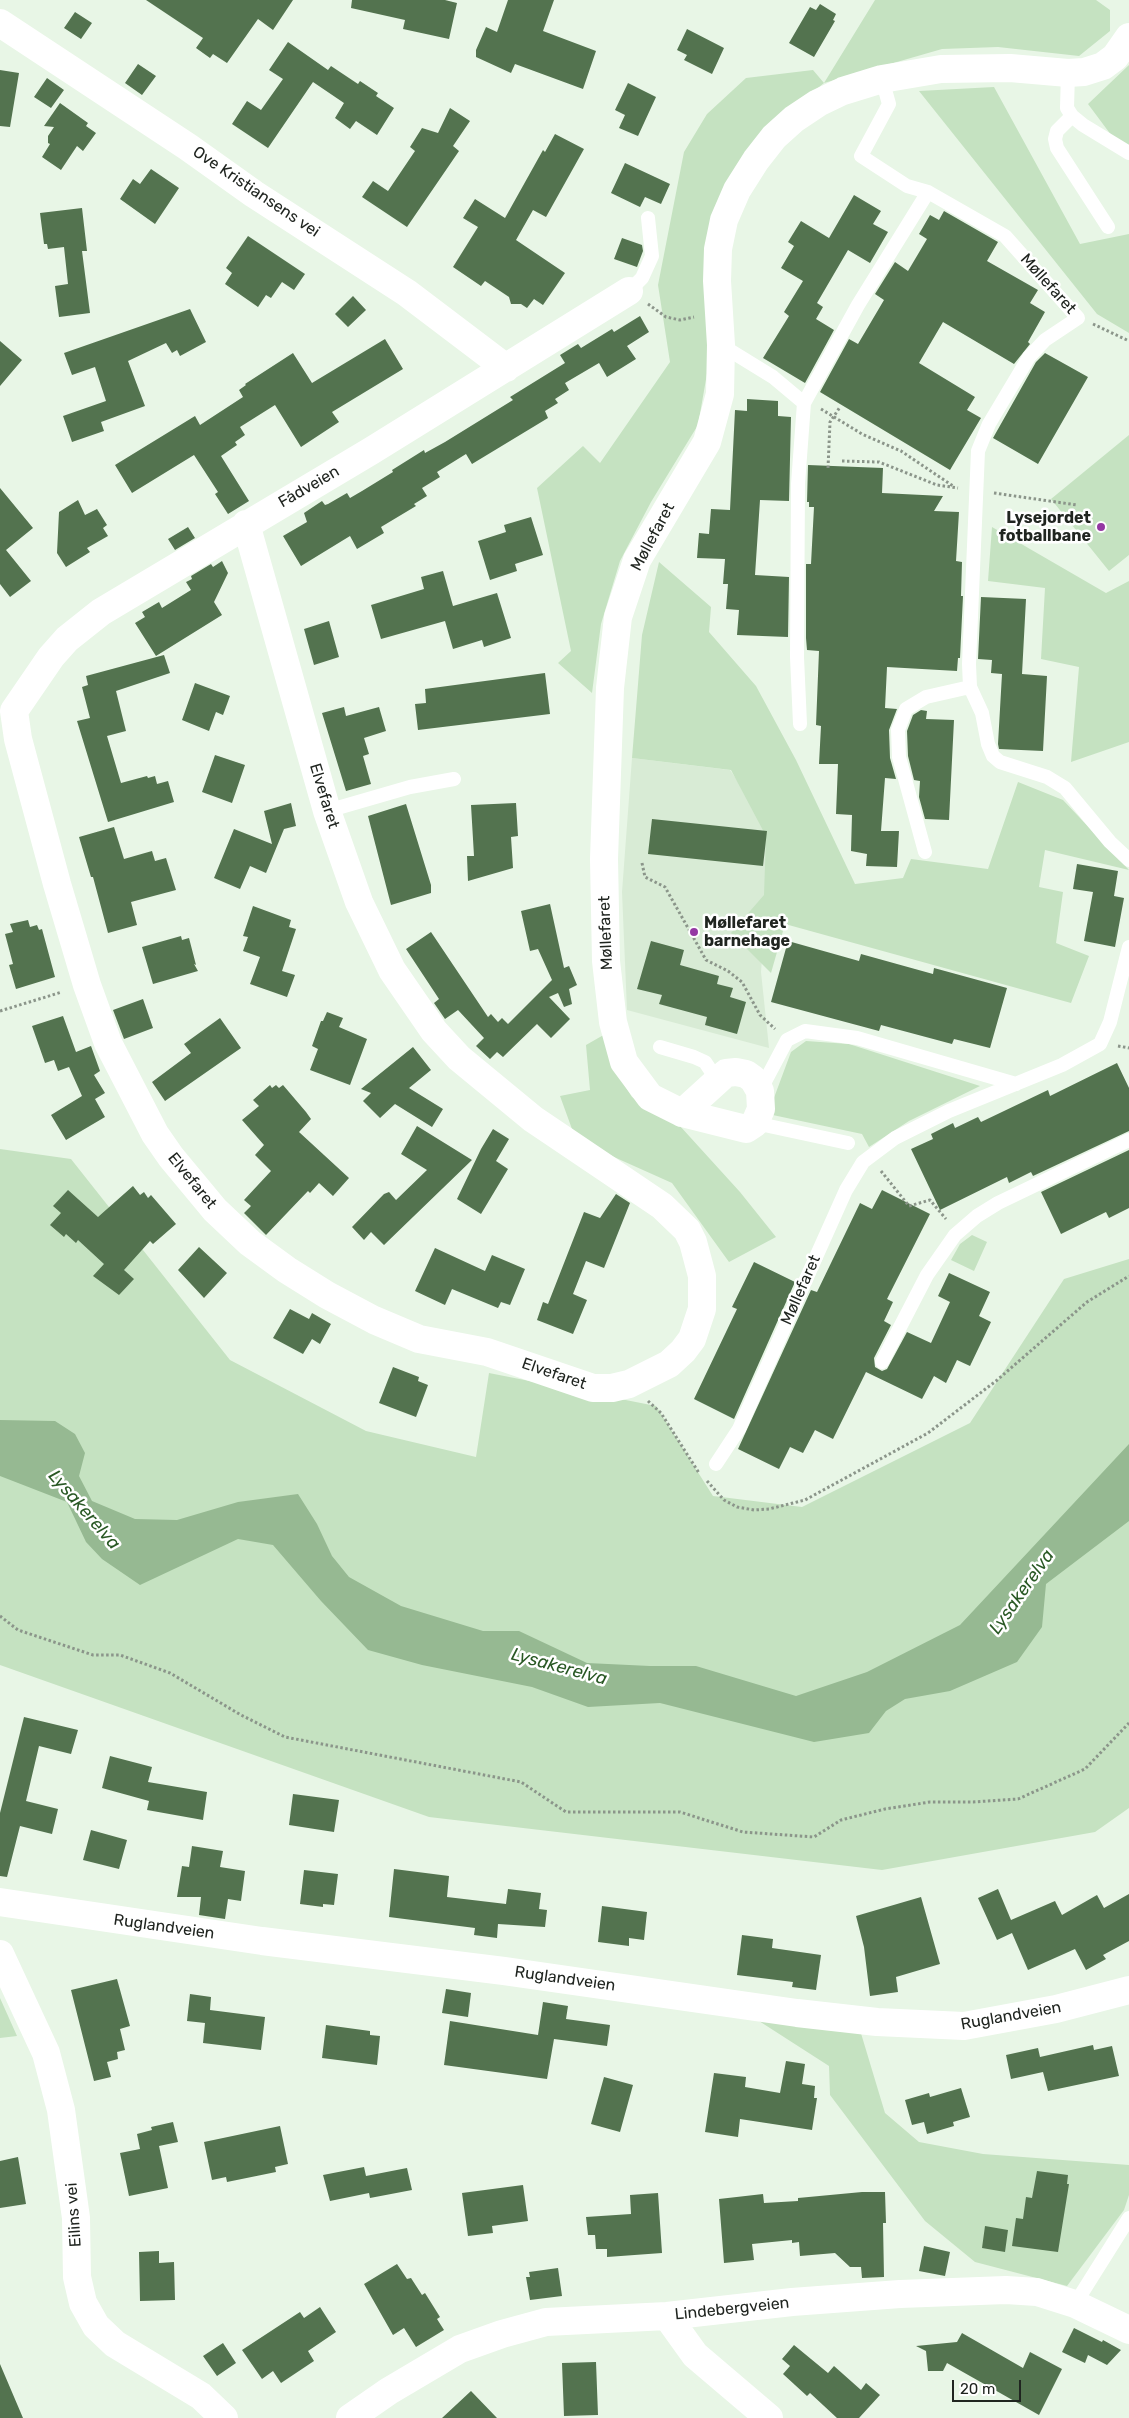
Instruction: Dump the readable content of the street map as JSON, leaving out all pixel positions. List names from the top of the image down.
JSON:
{
  "streets": {
    "street": [
      "Ove Kristiansens vei",
      "Møllefaret",
      "Fådveien",
      "Elvefaret",
      "Ruglandveien",
      "Eilins vei",
      "Lindebergveien"
    ]
  },
  "crossings": [
    ["Ove Kristiansens vei", "Fådveien"],
    ["Fådveien", "Elvefaret"]
  ],
  "water": ["Lysakerelva"],
  "places": ["Lysejordet fotballbane", "Møllefaret barnehage"],
  "scale_bar": "20 m"
}
